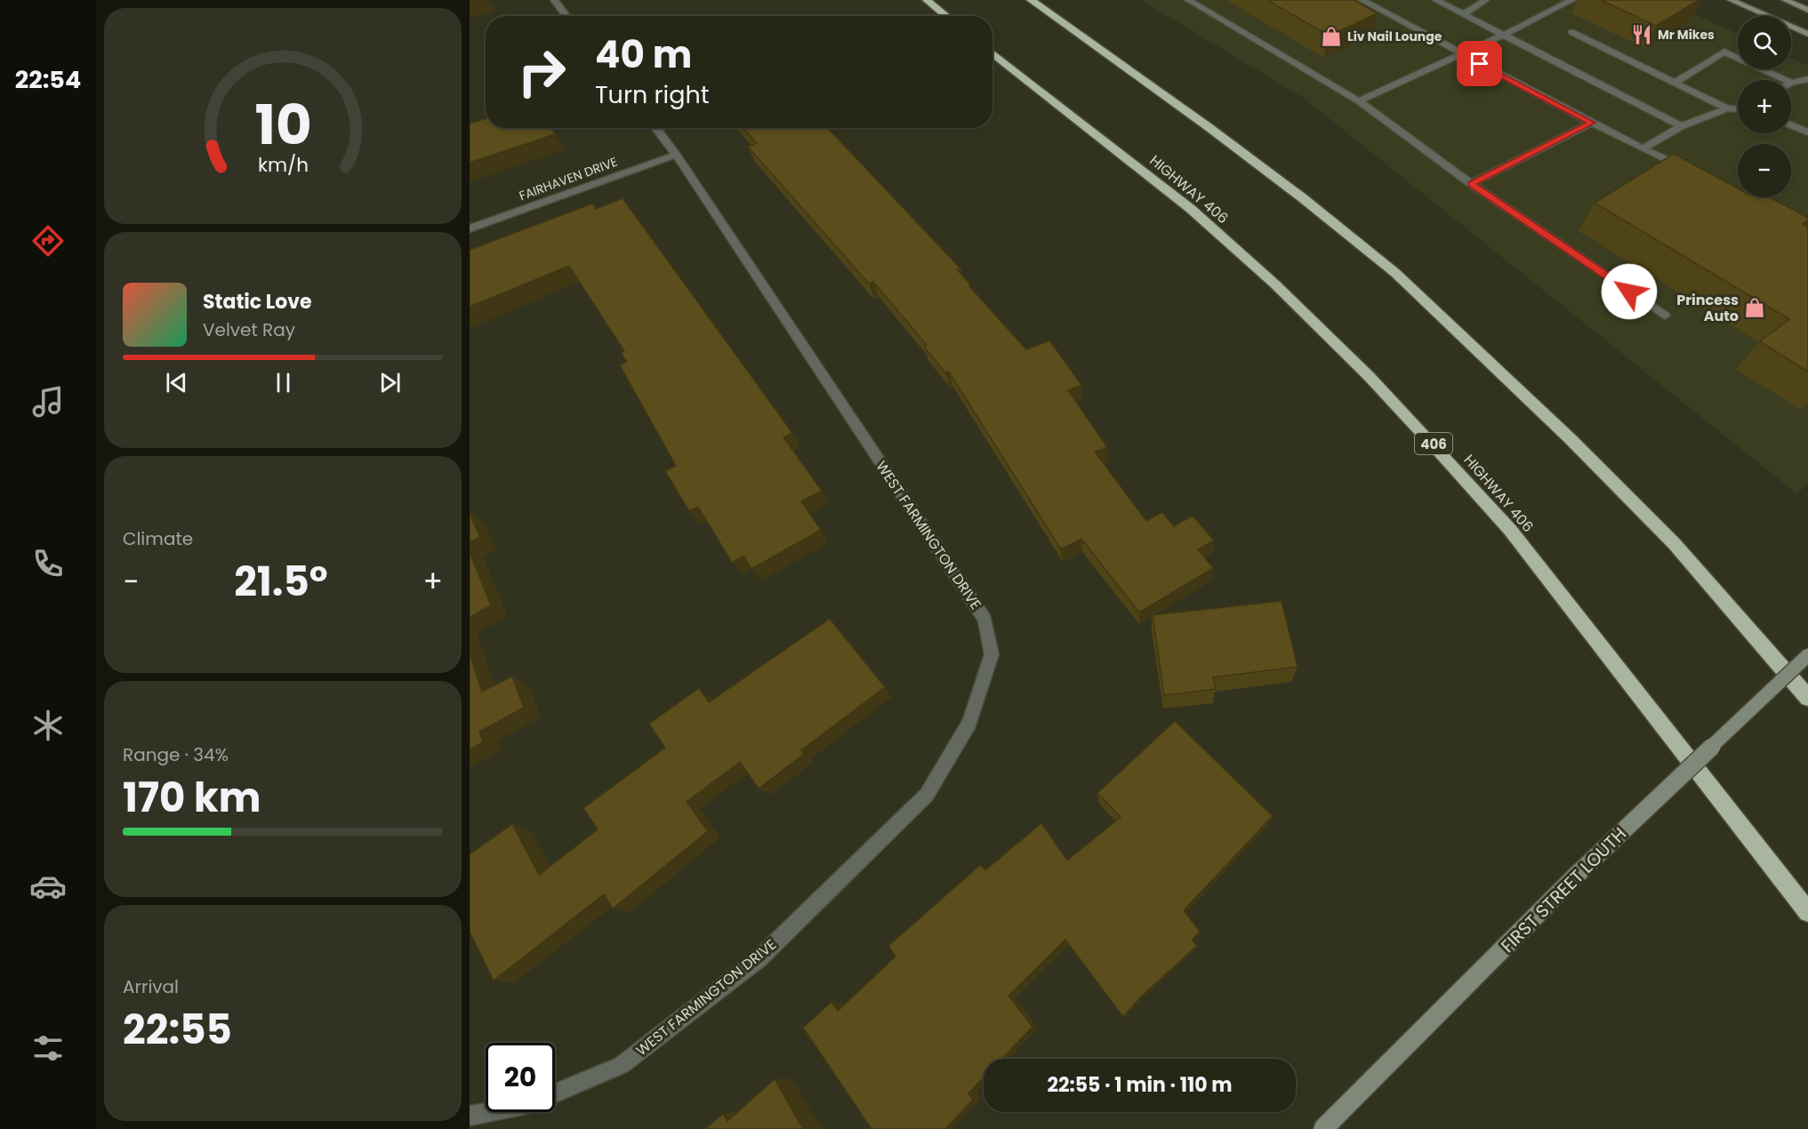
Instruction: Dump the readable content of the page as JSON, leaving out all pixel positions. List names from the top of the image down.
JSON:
{
  "streets": {
    "highway": ["HIGHWAY 406", "406"],
    "street": ["FAIRHAVEN DRIVE", "WEST FARMINGTON DRIVE", "FIRST STREET LOUTH"]
  },
  "crossings": [
    ["FAIRHAVEN DRIVE", "WEST FARMINGTON DRIVE"]
  ],
  "places": {
    "restaurant": ["Mr Mikes"],
    "shop": ["Liv Nail Lounge", "Princess Auto"]
  },
  "page": {
    "tabs": "22:54",
    "map_buttons": ["+", "−"],
    "turn": ["40 m", "Turn right"],
    "song": ["Static Love", "Velvet Ray"],
    "tile": [
      "Climate",
      ["Range · 34%", "170 km"],
      ["Arrival", "22:55"]
    ],
    "heat": ["−", "21.5°", "+"],
    "limit": "20",
    "trip": "22:55 · 1 min · 110 m",
    "gauge": ["10", "km/h"]
  }
}
